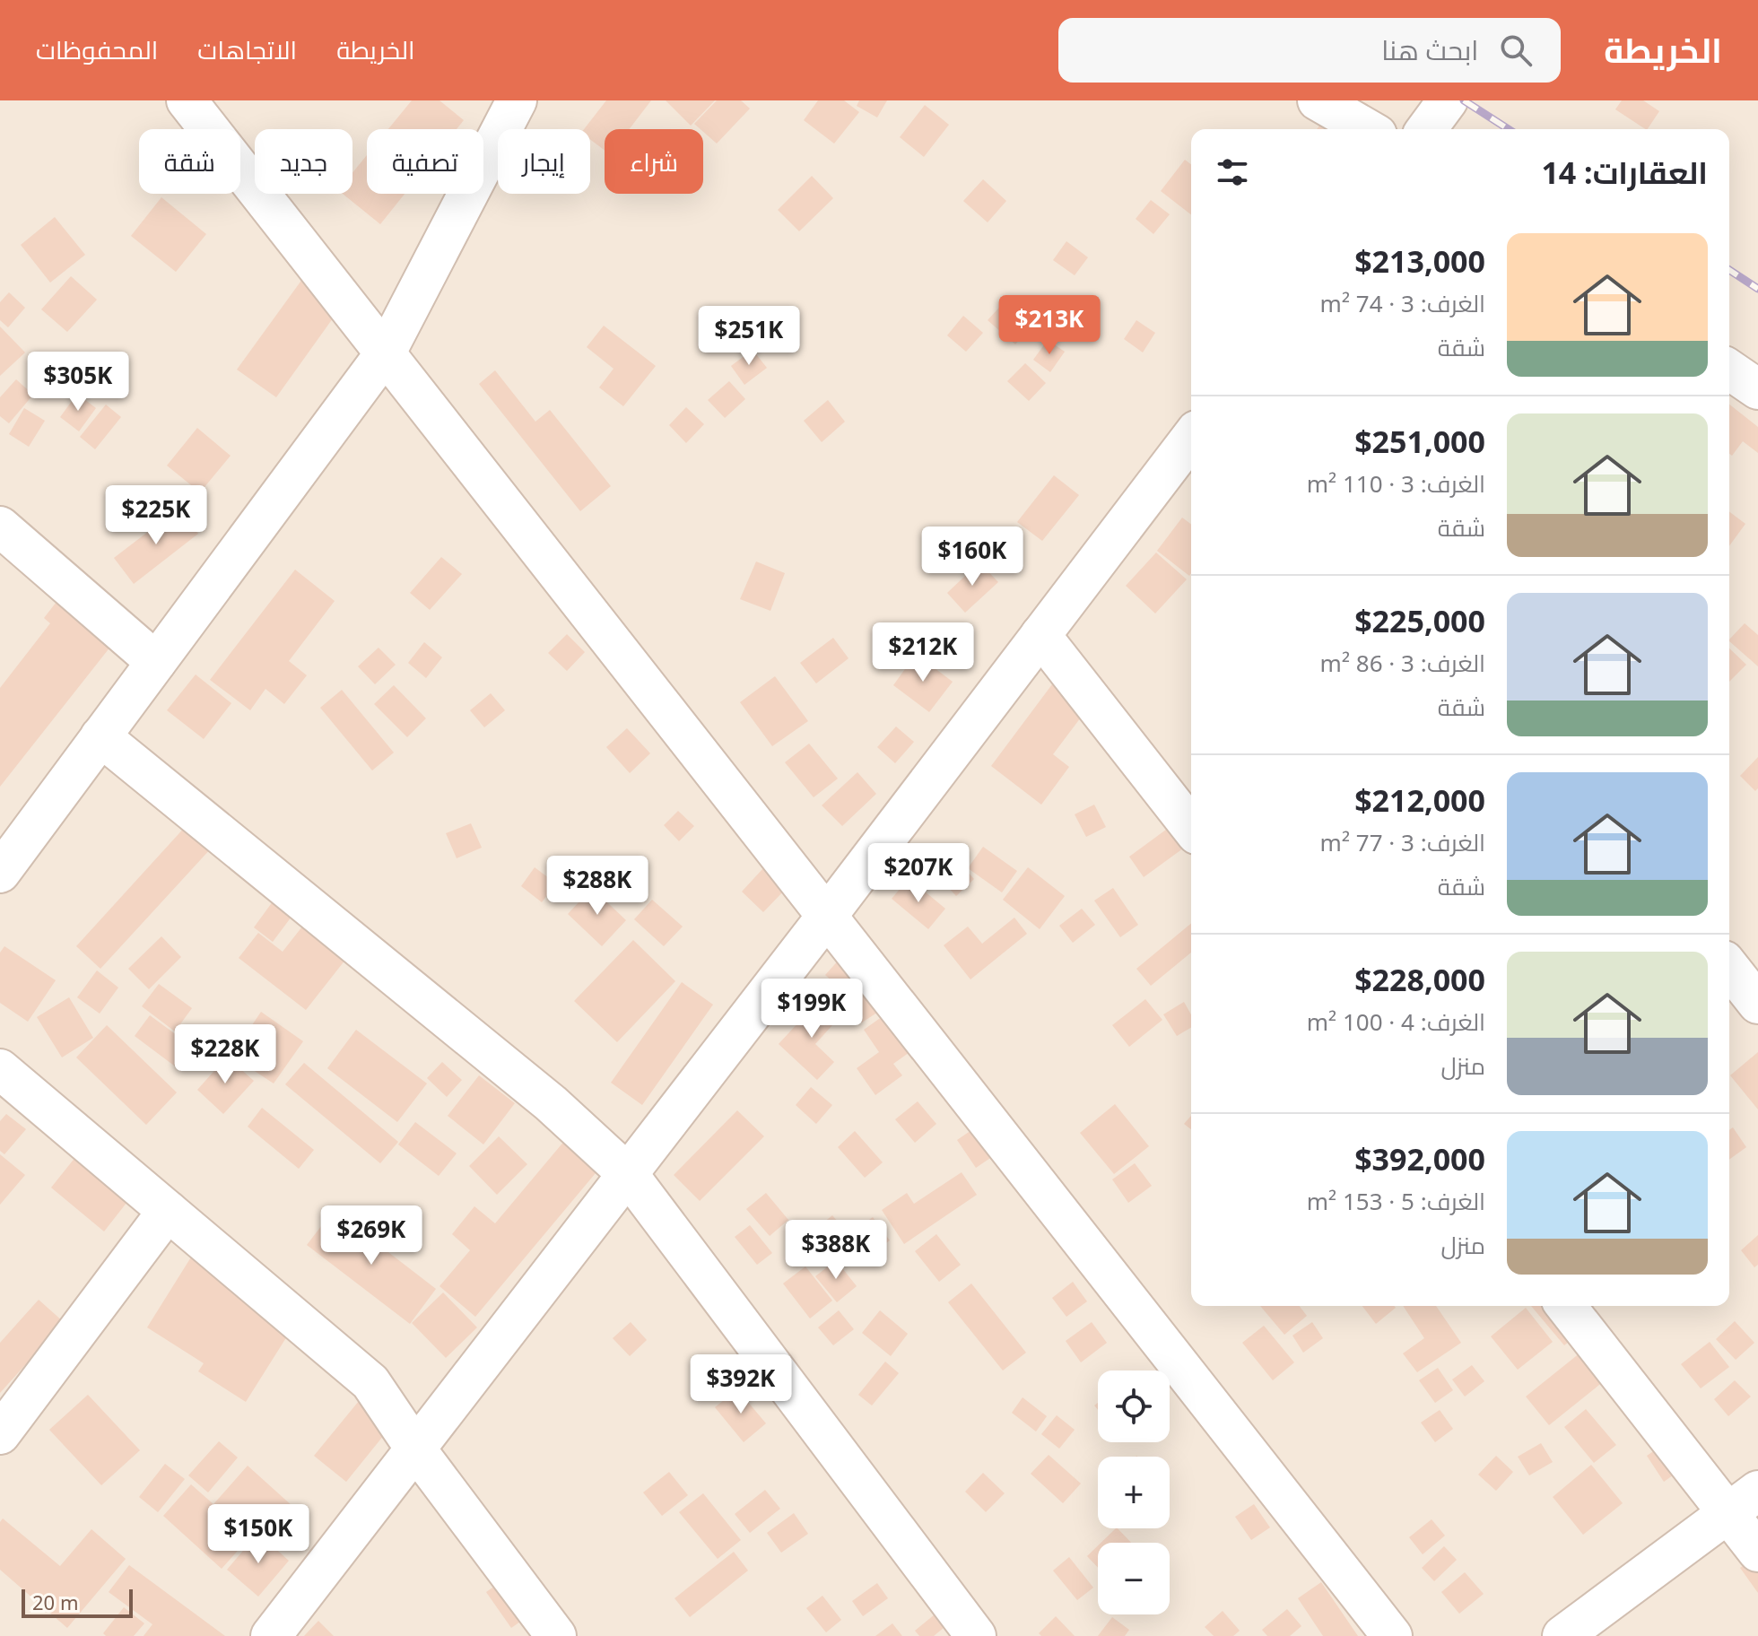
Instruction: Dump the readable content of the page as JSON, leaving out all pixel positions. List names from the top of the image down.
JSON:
{
  "scale_bar": "20 m",
  "page": {
    "header": "الخريطة",
    "search": "ابحث هنا",
    "nav": ["الخريطة", "الاتجاهات", "المحفوظات"],
    "chip": [
      "شراء",
      "إيجار",
      "تصفية",
      "جديد",
      "شقة"
    ],
    "heading": "العقارات: 14",
    "list": [
      {
        "name": "$213,000",
        "note": "الغرف: 3 · 74 m² · شقة"
      },
      {
        "name": "$251,000",
        "note": "الغرف: 3 · 110 m² · شقة"
      },
      {
        "name": "$225,000",
        "note": "الغرف: 3 · 86 m² · شقة"
      },
      {
        "name": "$212,000",
        "note": "الغرف: 3 · 77 m² · شقة"
      },
      {
        "name": "$228,000",
        "note": "الغرف: 4 · 100 m² · منزل"
      },
      {
        "name": "$392,000",
        "note": "الغرف: 5 · 153 m² · منزل"
      }
    ],
    "price": [
      "$213K",
      "$251K",
      "$305K",
      "$225K",
      "$160K",
      "$212K",
      "$207K",
      "$288K",
      "$199K",
      "$228K",
      "$269K",
      "$388K",
      "$392K",
      "$150K"
    ],
    "map_buttons": ["+", "−"],
    "scale": "20 m"
  }
}
